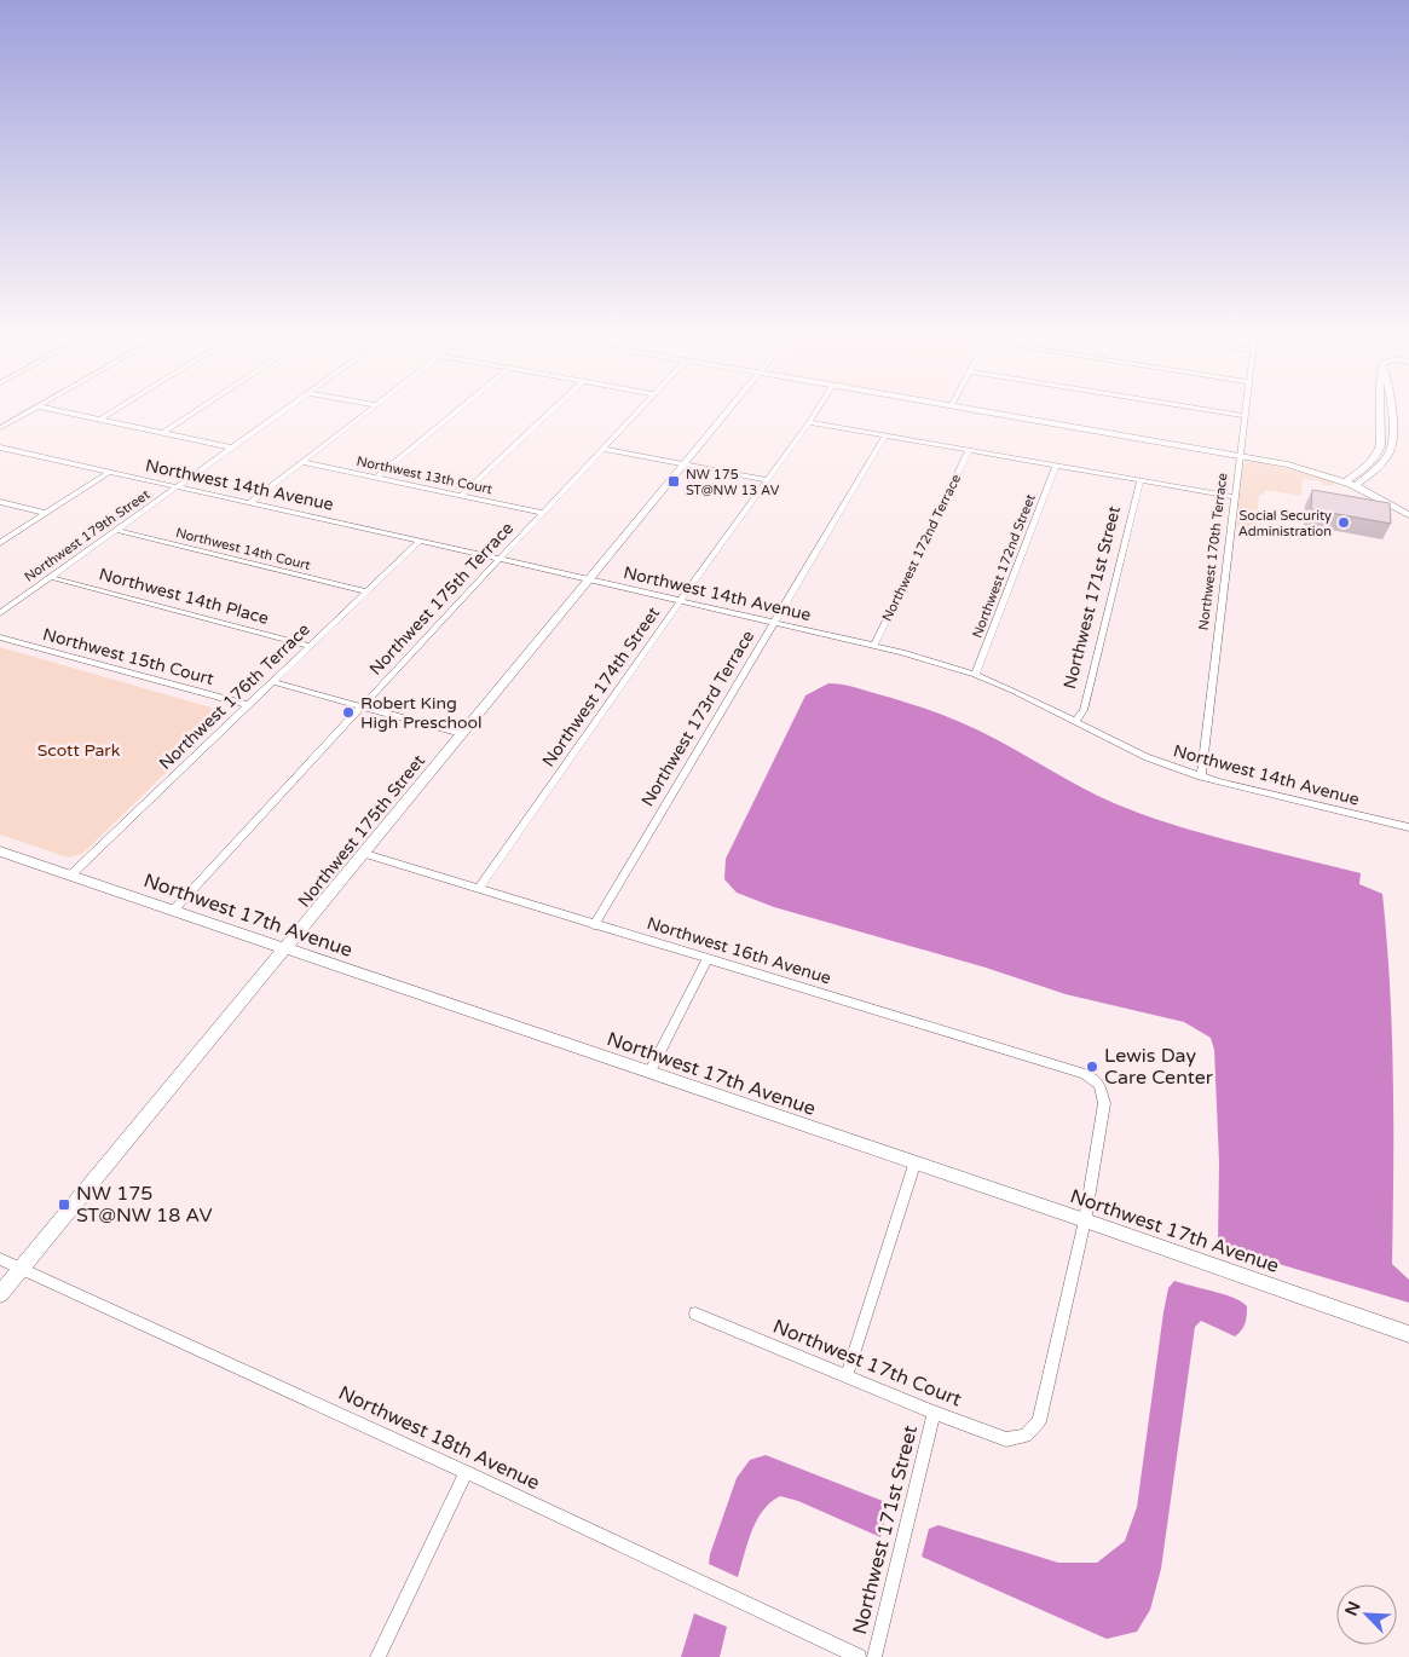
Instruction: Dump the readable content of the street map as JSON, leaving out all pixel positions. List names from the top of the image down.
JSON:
{
  "streets": {
    "street": [
      "Northwest 13th Court",
      "Northwest 14th Avenue",
      "Northwest 179th Street",
      "Northwest 172nd Terrace",
      "Northwest 14th Court",
      "Northwest 170th Terrace",
      "Northwest 172nd Street",
      "Northwest 14th Place",
      "Northwest 171st Street",
      "Northwest 175th Terrace",
      "Northwest 15th Court",
      "Northwest 174th Street",
      "Northwest 176th Terrace",
      "Northwest 173rd Terrace",
      "Northwest 175th Street",
      "Northwest 17th Avenue",
      "Northwest 16th Avenue",
      "Northwest 17th Court",
      "Northwest 18th Avenue"
    ]
  },
  "crossings": [
    ["Northwest 13th Court", "Northwest 175th Terrace"],
    ["Northwest 14th Avenue", "Northwest 179th Street"],
    ["Northwest 14th Avenue", "Northwest 172nd Terrace"],
    ["Northwest 14th Avenue", "Northwest 170th Terrace"],
    ["Northwest 14th Avenue", "Northwest 172nd Street"],
    ["Northwest 14th Avenue", "Northwest 171st Street"],
    ["Northwest 14th Avenue", "Northwest 175th Terrace"],
    ["Northwest 14th Avenue", "Northwest 174th Street"],
    ["Northwest 14th Avenue", "Northwest 176th Terrace"],
    ["Northwest 14th Avenue", "Northwest 173rd Terrace"],
    ["Northwest 14th Avenue", "Northwest 175th Street"],
    ["Northwest 179th Street", "Northwest 14th Court"],
    ["Northwest 179th Street", "Northwest 14th Place"],
    ["Northwest 14th Court", "Northwest 176th Terrace"],
    ["Northwest 14th Place", "Northwest 176th Terrace"],
    ["Northwest 171st Street", "Northwest 17th Court"],
    ["Northwest 175th Terrace", "Northwest 17th Avenue"],
    ["Northwest 15th Court", "Northwest 176th Terrace"],
    ["Northwest 174th Street", "Northwest 16th Avenue"],
    ["Northwest 176th Terrace", "Northwest 17th Avenue"],
    ["Northwest 173rd Terrace", "Northwest 16th Avenue"],
    ["Northwest 175th Street", "Northwest 17th Avenue"],
    ["Northwest 175th Street", "Northwest 16th Avenue"],
    ["Northwest 175th Street", "Northwest 18th Avenue"],
    ["Northwest 17th Avenue", "Northwest 16th Avenue"],
    ["Northwest 17th Avenue", "Northwest 17th Court"],
    ["Northwest 16th Avenue", "Northwest 17th Court"]
  ],
  "parks": ["Scott Park"],
  "places": {
    "transit": ["NW 175 ST@NW 13 AV", "NW 175 ST@NW 18 AV"],
    "other": ["Social Security Administration", "Robert King High Preschool", "Lewis Day Care Center"]
  },
  "north": "top left"
}
